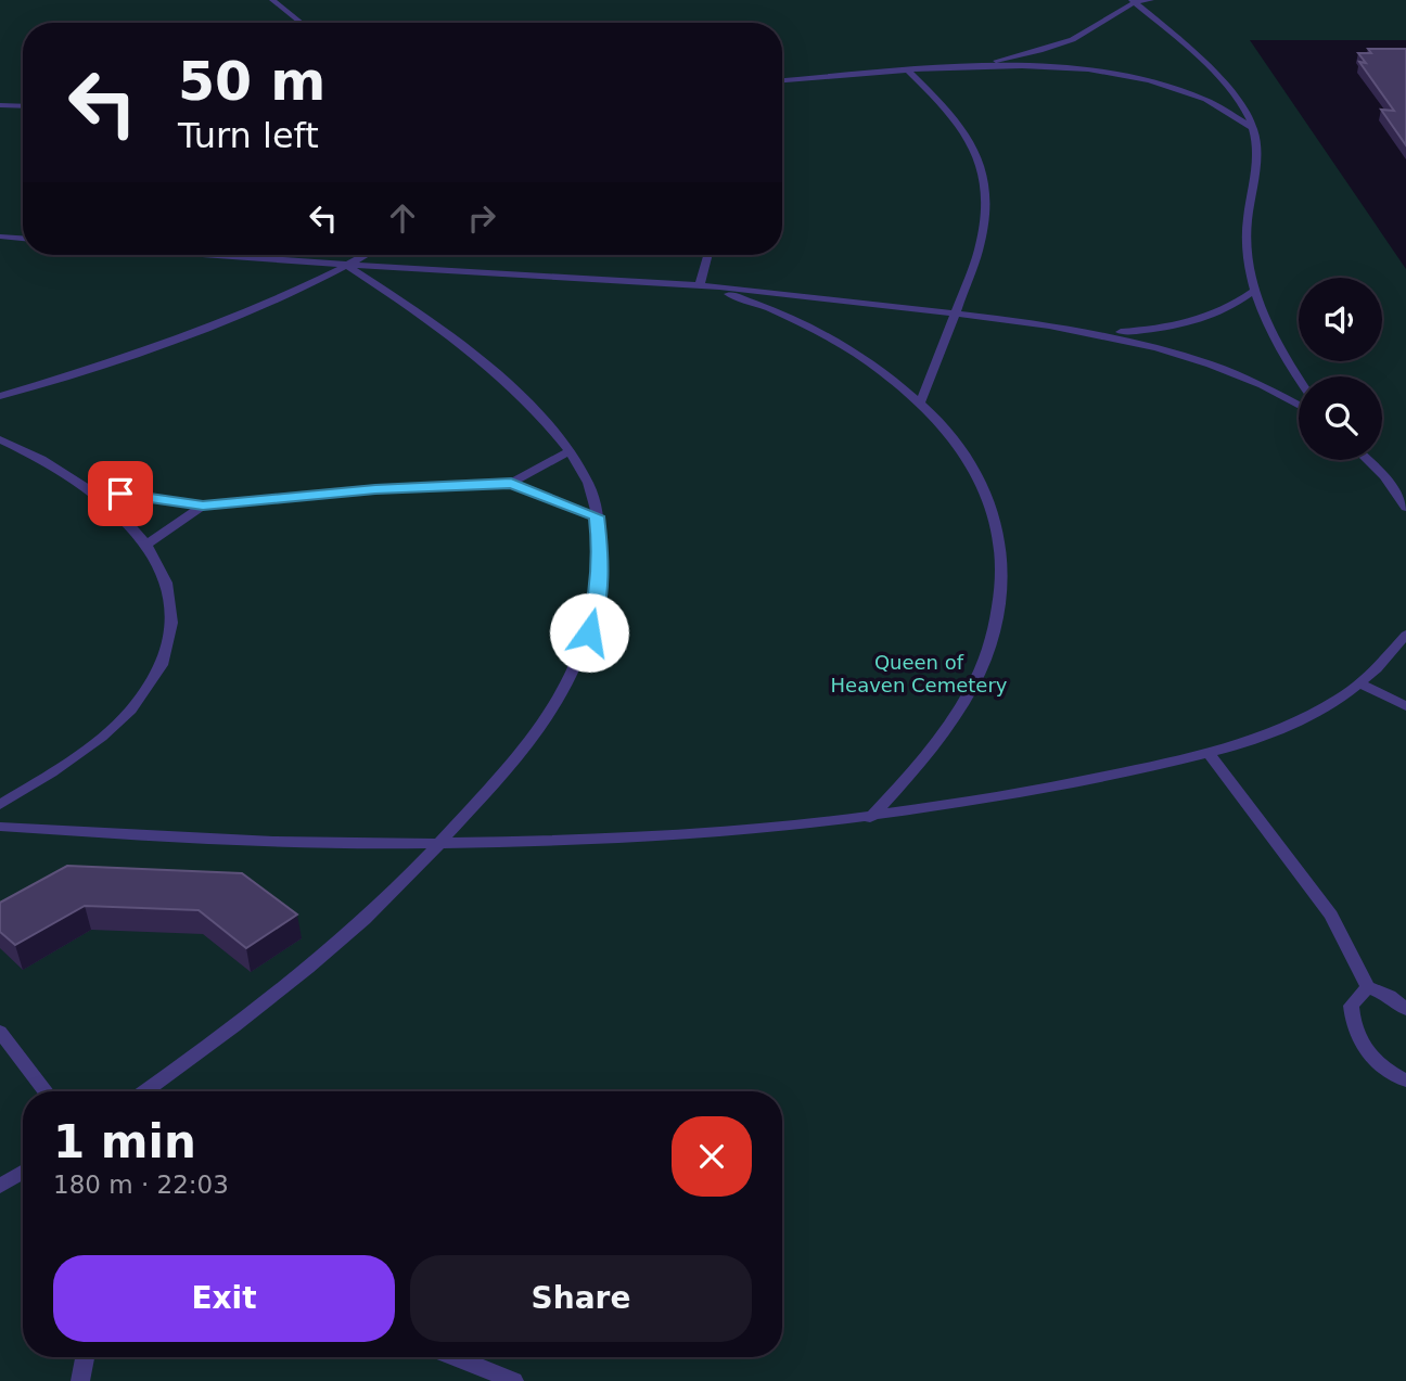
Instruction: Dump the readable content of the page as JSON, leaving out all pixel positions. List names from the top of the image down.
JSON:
{
  "parks": ["Queen of Heaven Cemetery"],
  "page": {
    "turn": ["50 m", "Turn left"],
    "heading": ["1 min", "180 m · 22:03"],
    "buttons": ["Exit", "Share"]
  }
}
